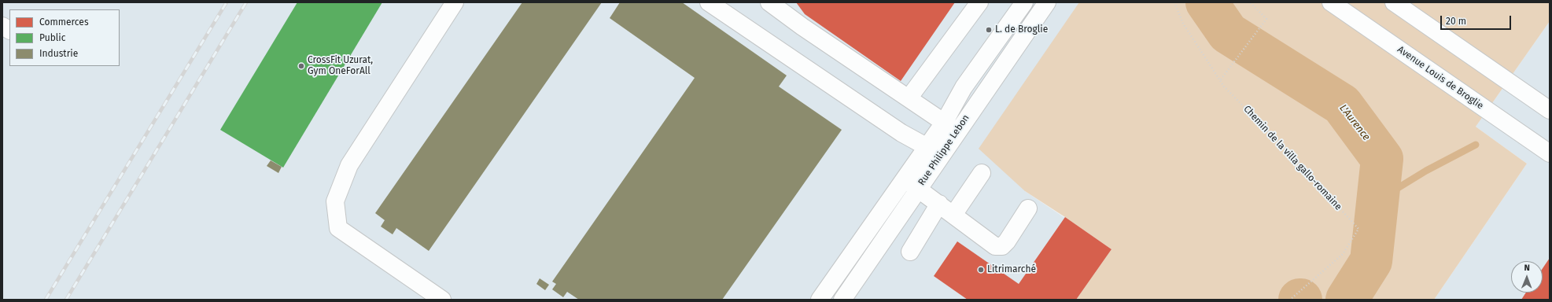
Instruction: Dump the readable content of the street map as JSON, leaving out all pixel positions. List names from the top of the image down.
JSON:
{
  "streets": {
    "street": ["Avenue Louis de Broglie", "Rue Philippe Lebon"],
    "path": ["Chemin de la villa gallo-romaine"]
  },
  "water": ["L'Aurence"],
  "places": ["L. de Broglie", "CrossFit Uzurat, Gym OneForAll", "Litrimarché"],
  "legend": ["Commerces", "Public", "Industrie"],
  "scale_bar": "20 m",
  "north": "top"
}
